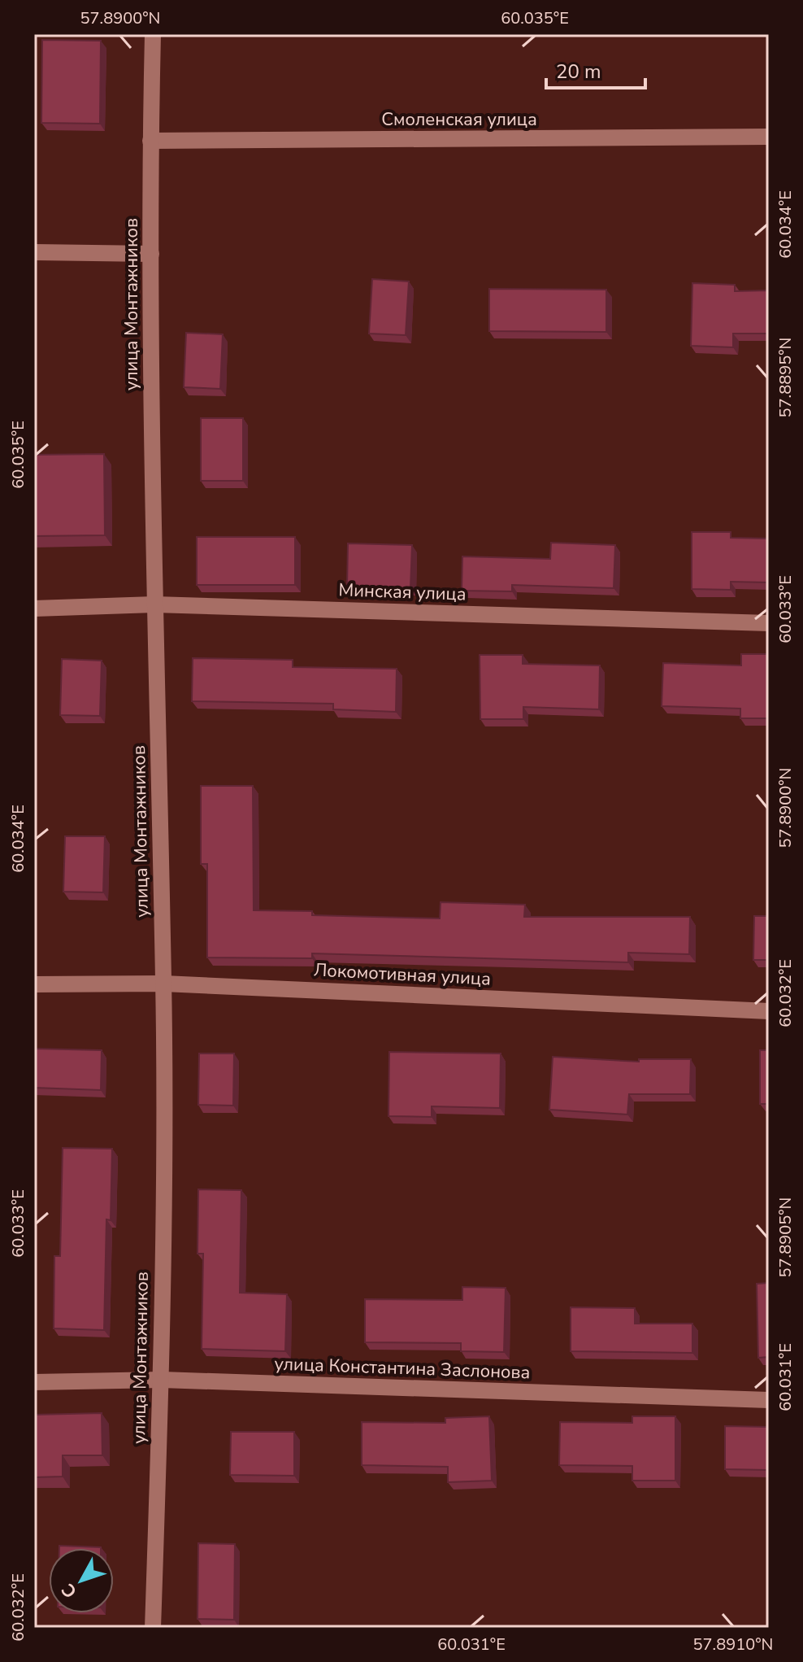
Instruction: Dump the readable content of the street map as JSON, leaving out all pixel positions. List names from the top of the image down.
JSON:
{
  "streets": {
    "street": [
      "Смоленская улица",
      "улица Монтажников",
      "Минская улица",
      "Локомотивная улица",
      "улица Константина Заслонова"
    ]
  },
  "crossings": [
    ["Смоленская улица", "улица Монтажников"],
    ["улица Монтажников", "Минская улица"],
    ["улица Монтажников", "Локомотивная улица"],
    ["улица Монтажников", "улица Константина Заслонова"]
  ],
  "scale_bar": "20 m",
  "north": "bottom left",
  "coordinates": [
    "57.8900°N",
    "60.035°E",
    "60.034°E",
    "57.8895°N",
    "60.033°E",
    "60.032°E",
    "57.8905°N",
    "60.031°E",
    "57.8910°N"
  ]
}
